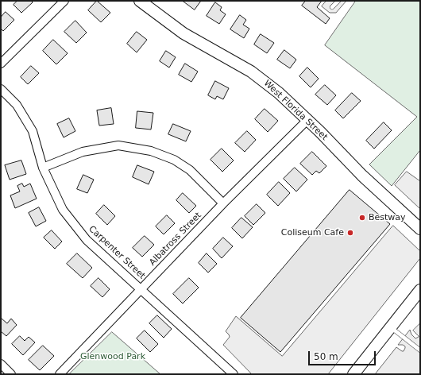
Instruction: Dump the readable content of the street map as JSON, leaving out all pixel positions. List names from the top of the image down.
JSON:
{
  "streets": {
    "main road": ["West Florida Street"],
    "street": ["Albatross Street", "Carpenter Street"]
  },
  "crossings": [
    ["West Florida Street", "Albatross Street"],
    ["Albatross Street", "Carpenter Street"]
  ],
  "parks": ["Glenwood Park"],
  "places": ["Bestway", "Coliseum Cafe"],
  "scale_bar": "50 m"
}
